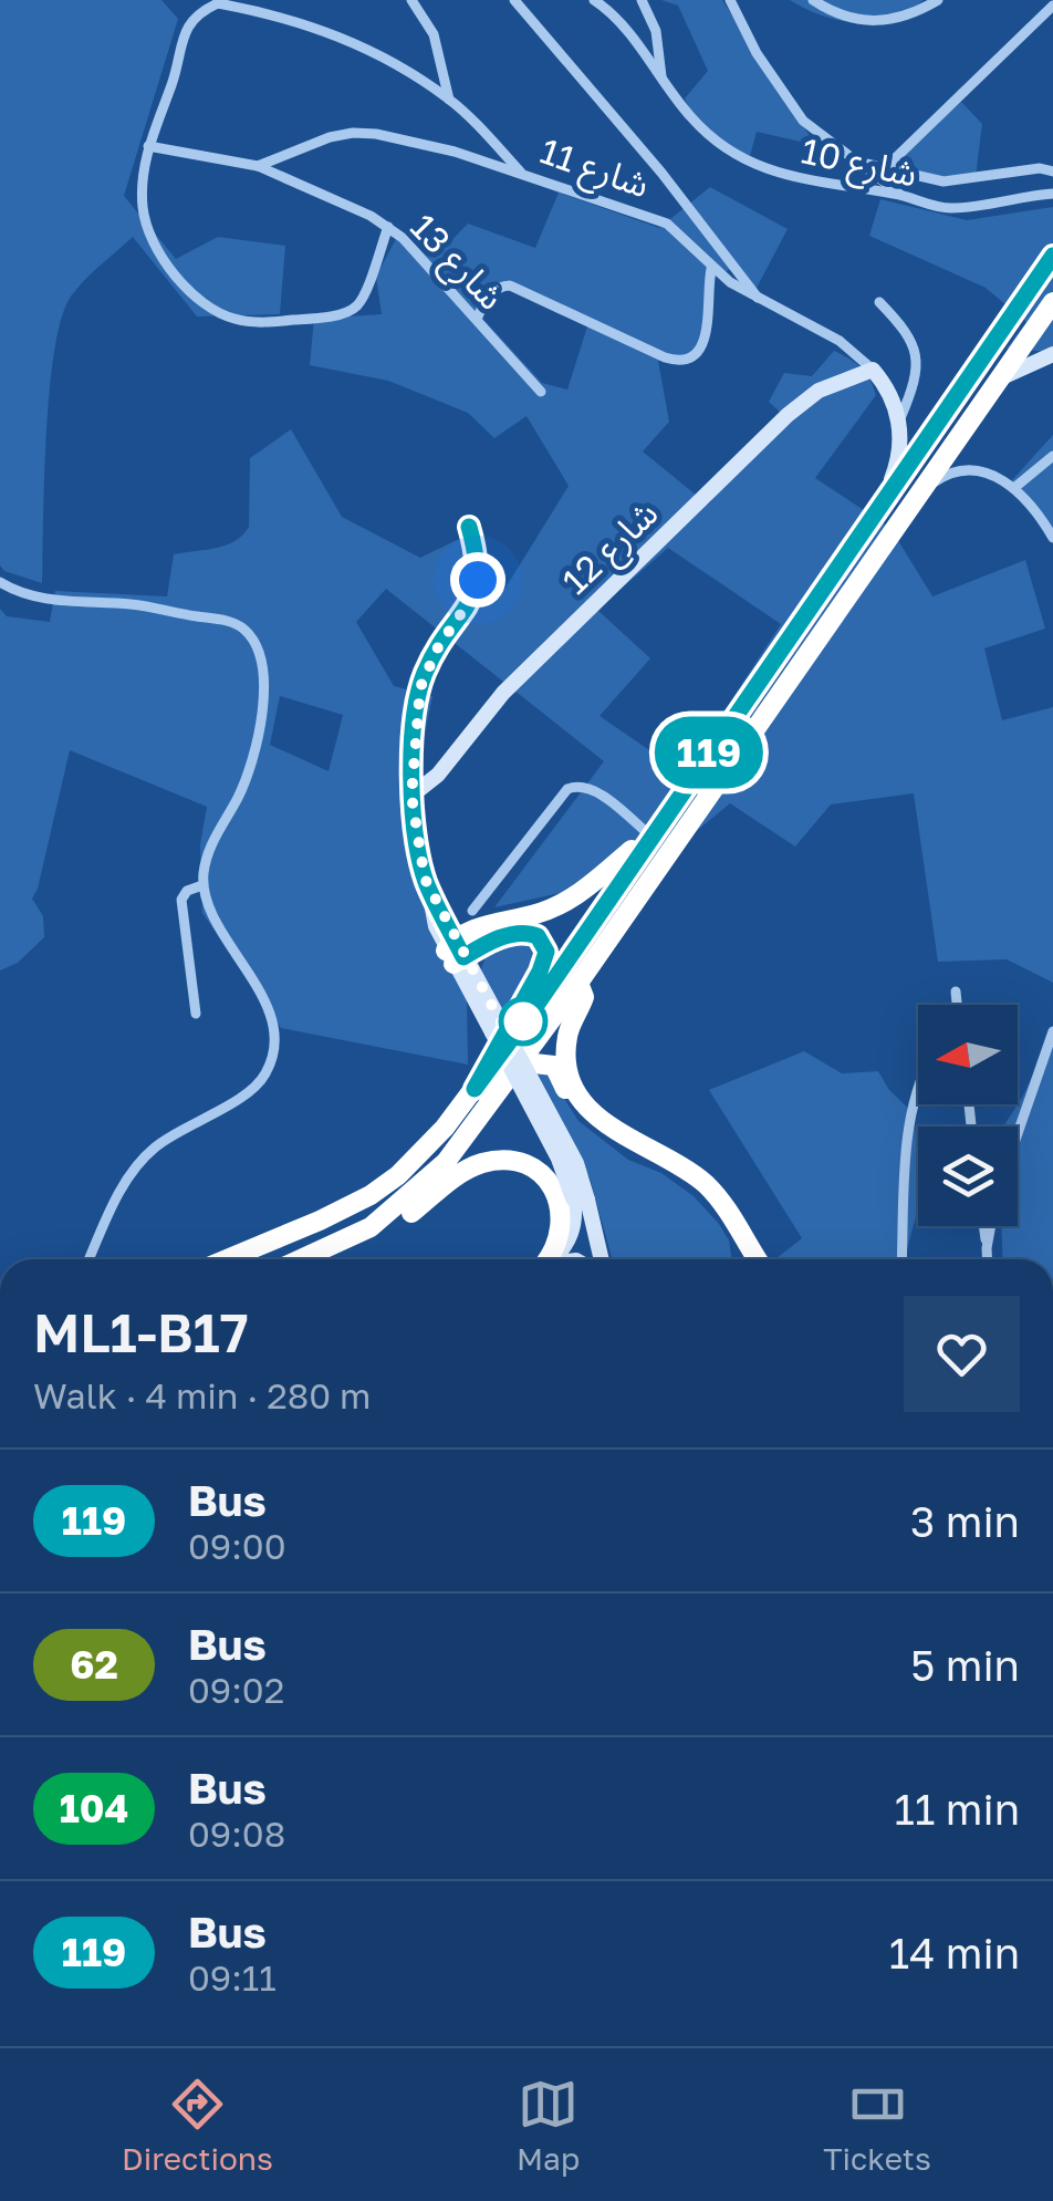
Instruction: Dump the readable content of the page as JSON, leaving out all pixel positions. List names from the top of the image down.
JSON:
{
  "streets": {
    "street": [
      "شارع 10",
      "شارع 11",
      "شارع 13",
      "شارع 12"
    ]
  },
  "crossings": [
    ["شارع 11", "شارع 13"],
    ["شارع 11", "شارع 12"]
  ],
  "lines": ["bus line 119"],
  "north": "left",
  "page": {
    "on_map": "119",
    "heading": ["ML1-B17", "Walk · 4 min · 280 m"],
    "list": [
      {
        "mark": "119",
        "name": "Bus",
        "note": "09:00",
        "value": "3 min"
      },
      {
        "mark": "62",
        "name": "Bus",
        "note": "09:02",
        "value": "5 min"
      },
      {
        "mark": "104",
        "name": "Bus",
        "note": "09:08",
        "value": "11 min"
      },
      {
        "mark": "119",
        "name": "Bus",
        "note": "09:11",
        "value": "14 min"
      }
    ],
    "tabs": ["Directions", "Map", "Tickets"]
  }
}
